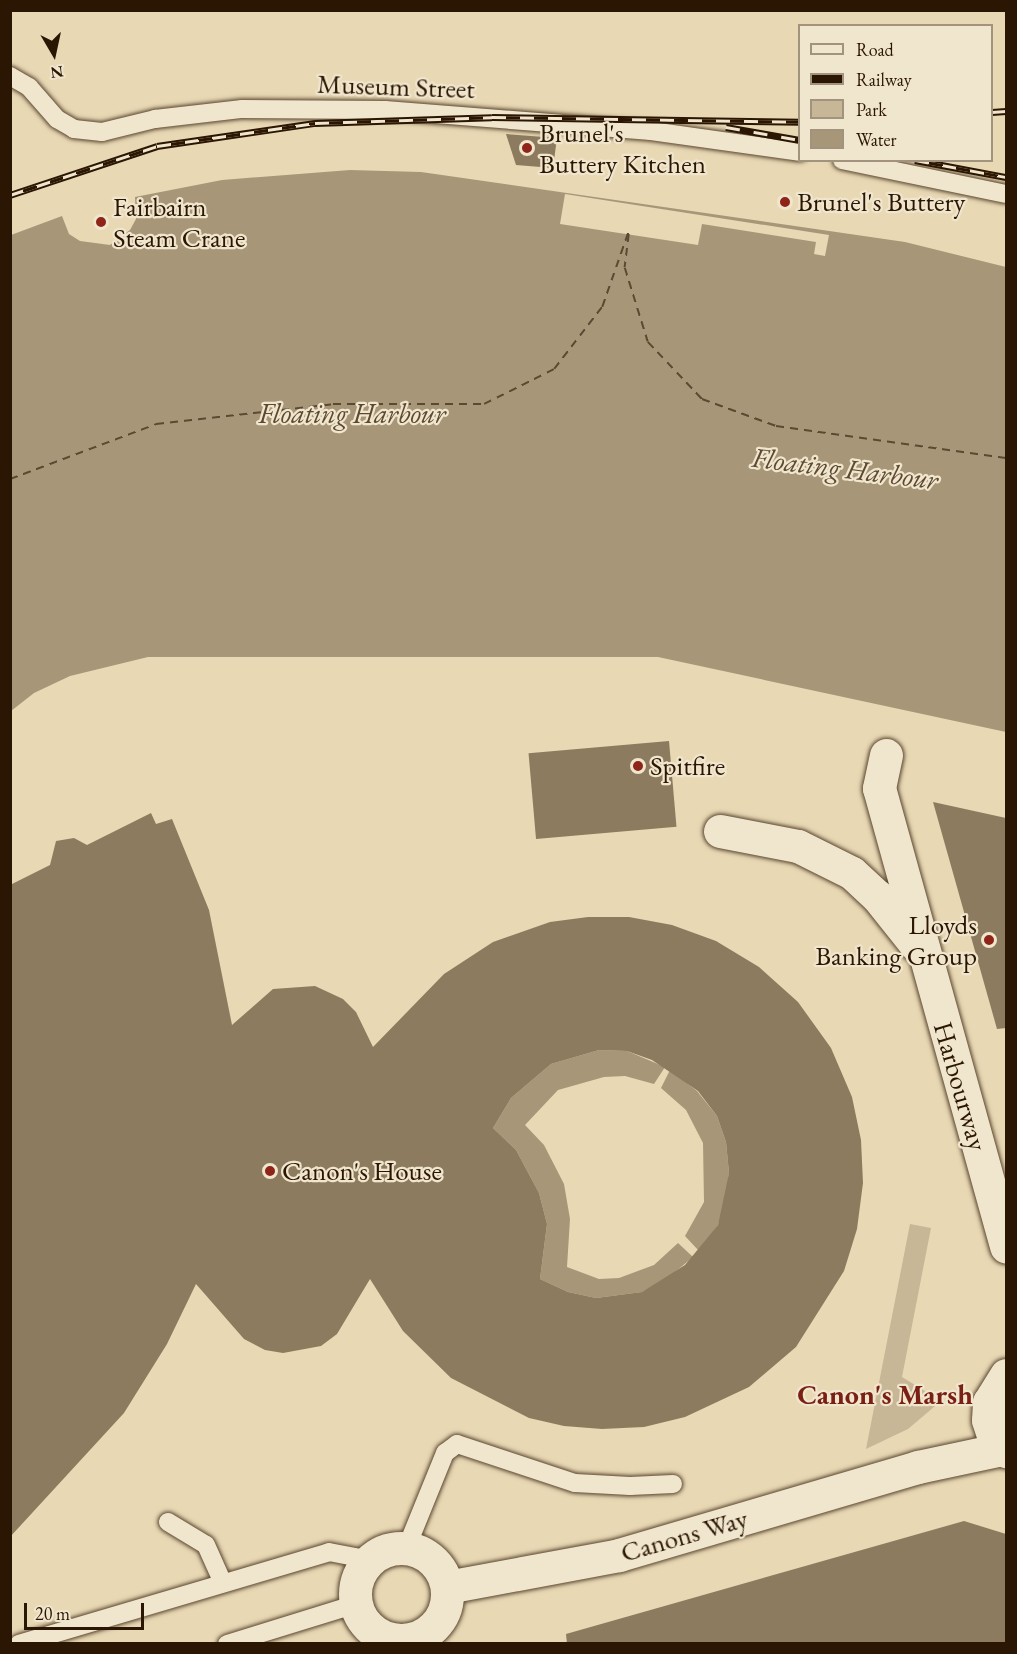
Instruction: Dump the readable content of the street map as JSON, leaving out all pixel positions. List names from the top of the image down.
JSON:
{
  "streets": {
    "street": ["Harbourway", "Canons Way"],
    "lane": ["Museum Street"]
  },
  "districts": ["Canon's Marsh"],
  "water": ["Floating Harbour"],
  "places": [
    "Brunel's Buttery Kitchen",
    "Brunel's Buttery",
    "Fairbairn Steam Crane",
    "Spitfire",
    "Lloyds Banking Group",
    "Canon's House"
  ],
  "legend": [
    "Road",
    "Railway",
    "Park",
    "Water"
  ],
  "scale_bar": "20 m",
  "north": "bottom"
}
